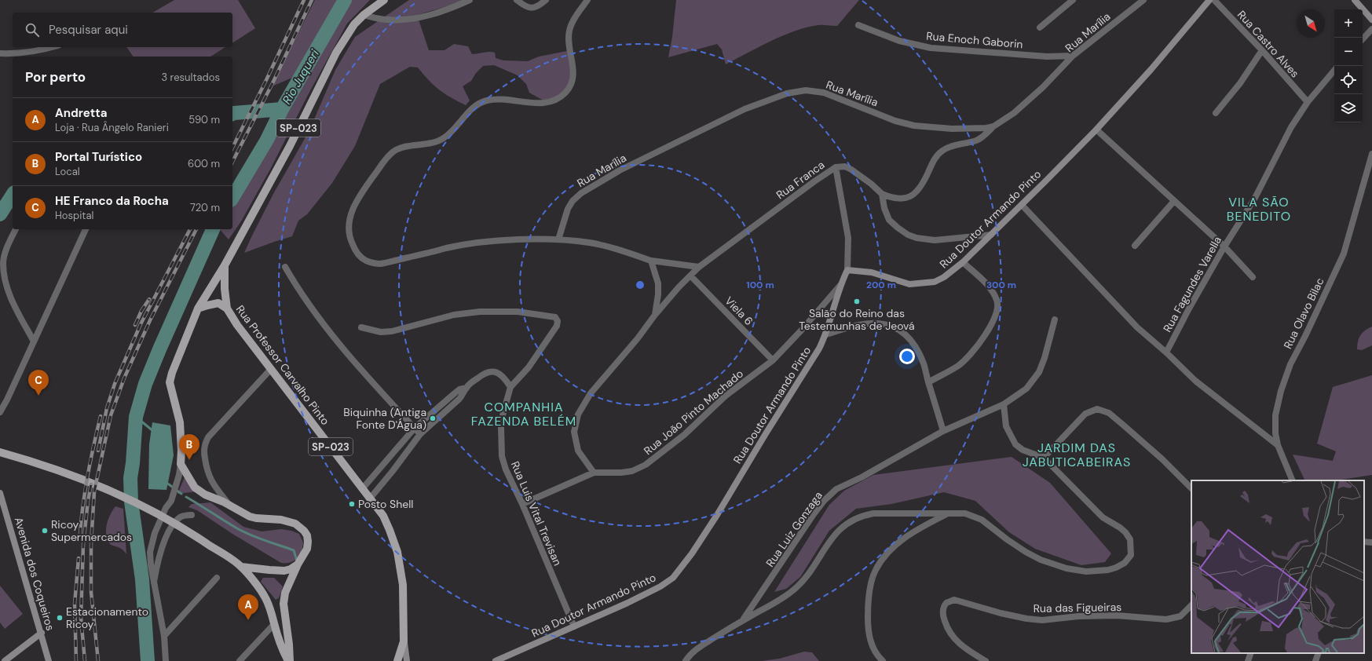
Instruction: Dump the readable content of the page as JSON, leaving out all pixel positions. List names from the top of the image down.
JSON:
{
  "streets": {
    "main road": [
      "SP-023",
      "Rua Doutor Armando Pinto",
      "Rua Professor Carvalho Pinto",
      "Avenida dos Coqueiros"
    ],
    "street": [
      "Rua Marília",
      "Rua Enoch Gaborin",
      "Rua Castro Alves",
      "Rua Franca",
      "Rua Fagundes Varella",
      "Viela 6",
      "Rua Olavo Bilac",
      "Rua João Pinto Machado",
      "Rua Luis Vital Trevisan",
      "Rua Luiz Gonzaga",
      "Rua das Figueiras"
    ]
  },
  "crossings": [
    ["Rua Marília", "Rua Enoch Gaborin"],
    ["Rua Castro Alves", "Rua Fagundes Varella"],
    ["SP-023", "Rua Professor Carvalho Pinto"],
    ["Rua Franca", "Viela 6"],
    ["Rua Doutor Armando Pinto", "Rua João Pinto Machado"],
    ["Rua Doutor Armando Pinto", "Rua Luis Vital Trevisan"],
    ["Viela 6", "Rua João Pinto Machado"]
  ],
  "districts": ["VILA SÃO BENEDITO", "COMPANHIA FAZENDA BELÉM", "JARDIM DAS JABUTICABEIRAS"],
  "water": ["Rio Juqueri"],
  "places": [
    "Salão do Reino das Testemunhas de Jeová",
    "Biquinha (Antiga Fonte D'Água)",
    "Posto Shell",
    "Ricoy Supermercados",
    "Estacionamento Ricoy"
  ],
  "north": "bottom right",
  "page": {
    "map_buttons": ["+", "−"],
    "search": "Pesquisar aqui",
    "heading": ["Por perto", "3 resultados"],
    "list": [
      {
        "mark": "A",
        "name": "Andretta",
        "note": "Loja · Rua Ângelo Ranieri",
        "value": "590 m"
      },
      {
        "mark": "B",
        "name": "Portal Turístico",
        "note": "Local",
        "value": "600 m"
      },
      {
        "mark": "C",
        "name": "HE Franco da Rocha",
        "note": "Hospital",
        "value": "720 m"
      }
    ],
    "pins": ["C", "B", "A"]
  },
  "rings": ["100 m", "200 m", "300 m"]
}
